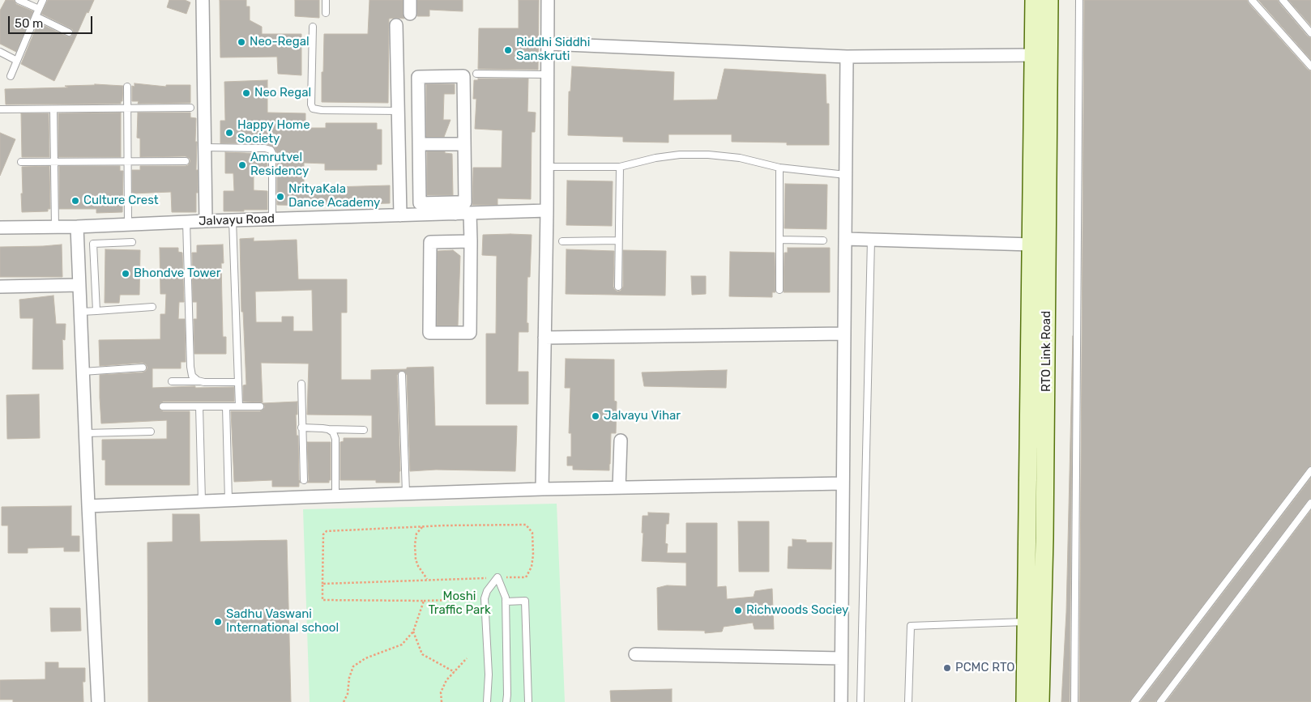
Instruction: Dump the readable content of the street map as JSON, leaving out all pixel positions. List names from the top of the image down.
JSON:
{
  "streets": {
    "main road": ["RTO Link Road"],
    "street": ["Jalvayu Road"]
  },
  "parks": ["Moshi Traffic Park"],
  "places": [
    "Neo-Regal",
    "Riddhi Siddhi Sanskruti",
    "Neo Regal",
    "Happy Home Society",
    "Amrutvel Residency",
    "NrityaKala Dance Academy",
    "Culture Crest",
    "Bhondve Tower",
    "Jalvayu Vihar",
    "Richwoods Sociey",
    "Sadhu Vaswani International school",
    "PCMC RTO"
  ],
  "scale_bar": "50 m"
}
